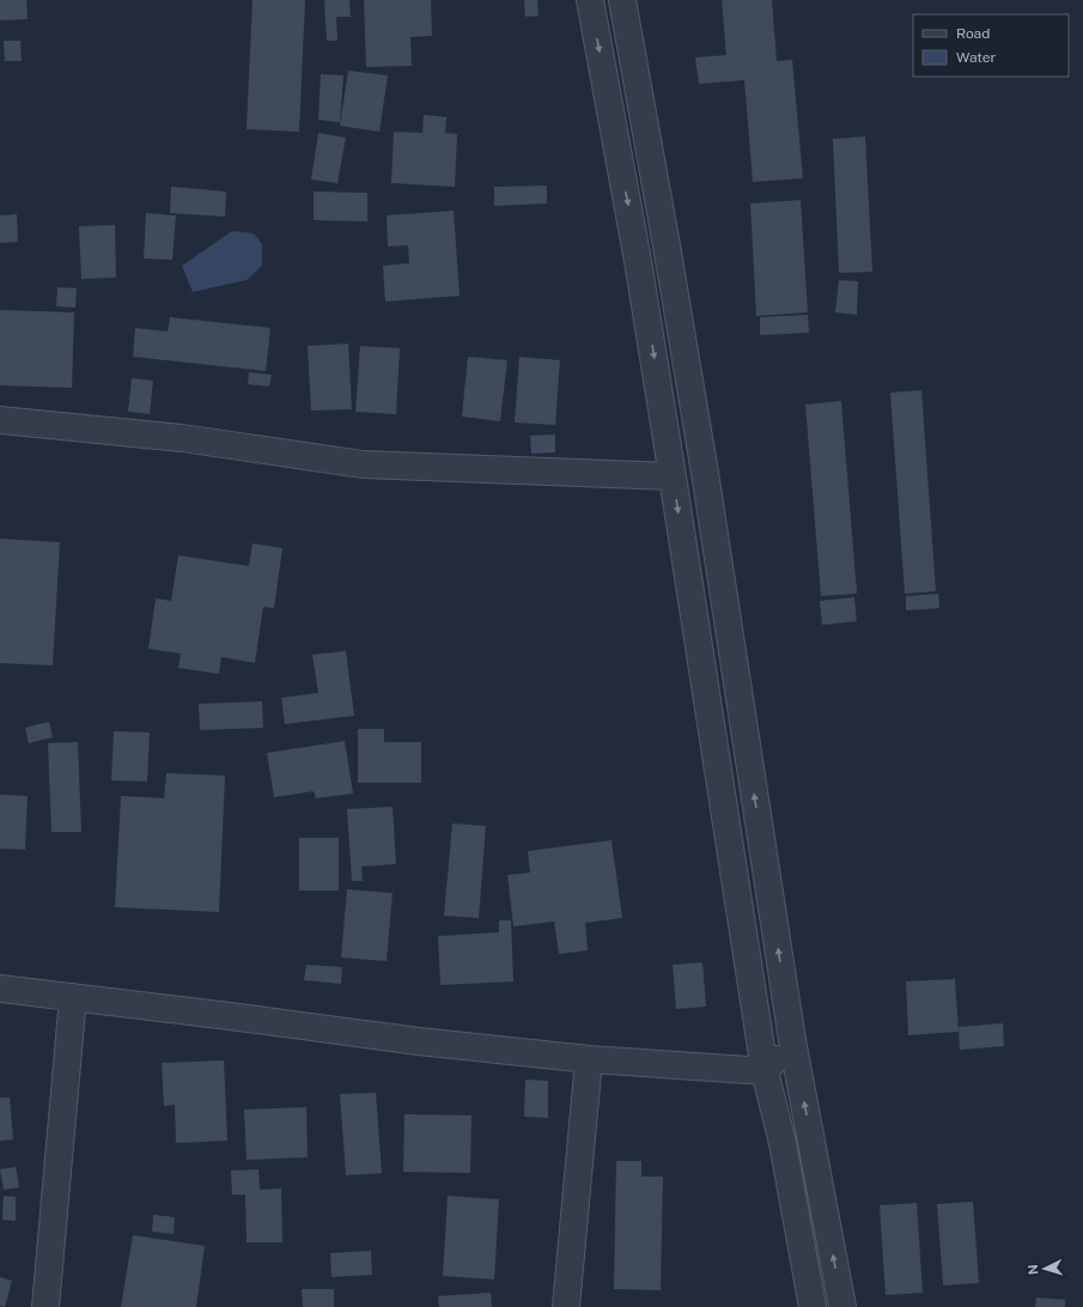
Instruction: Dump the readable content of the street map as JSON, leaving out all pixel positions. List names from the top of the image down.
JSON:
{
  "legend": ["Road", "Water"],
  "north": "left"
}
